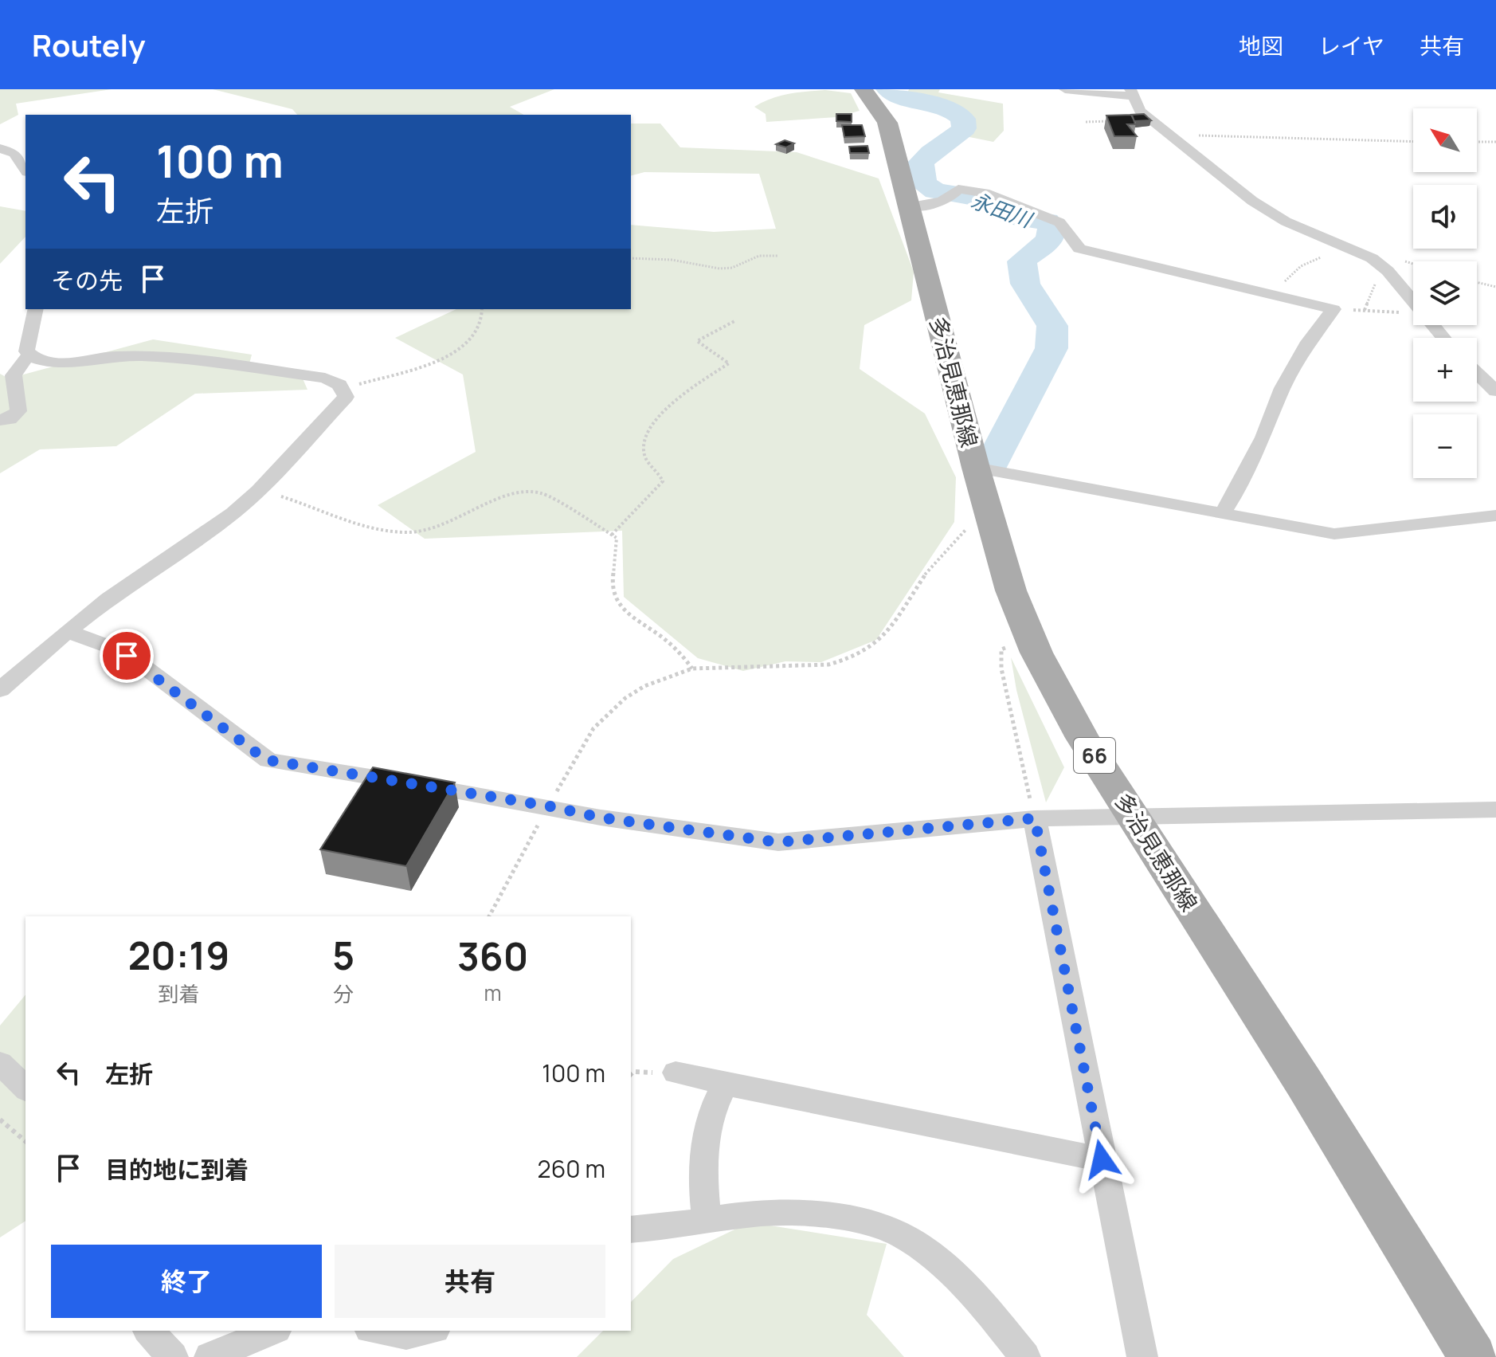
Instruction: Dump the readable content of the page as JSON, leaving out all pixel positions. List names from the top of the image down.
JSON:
{
  "streets": {
    "main road": ["多治見恵那線", "66"]
  },
  "water": ["永田川"],
  "north": "top left",
  "page": {
    "header": "Routely",
    "nav": ["地図", "レイヤ", "共有"],
    "map_buttons": ["+", "−"],
    "turn": ["100 m", "左折"],
    "then": "その先",
    "eta": [
      "20:19",
      "到着",
      "5",
      "分",
      "360",
      "m"
    ],
    "list": [
      {
        "name": "左折",
        "value": "100 m"
      },
      {
        "name": "目的地に到着",
        "value": "260 m"
      }
    ],
    "buttons": ["終了", "共有"]
  }
}
